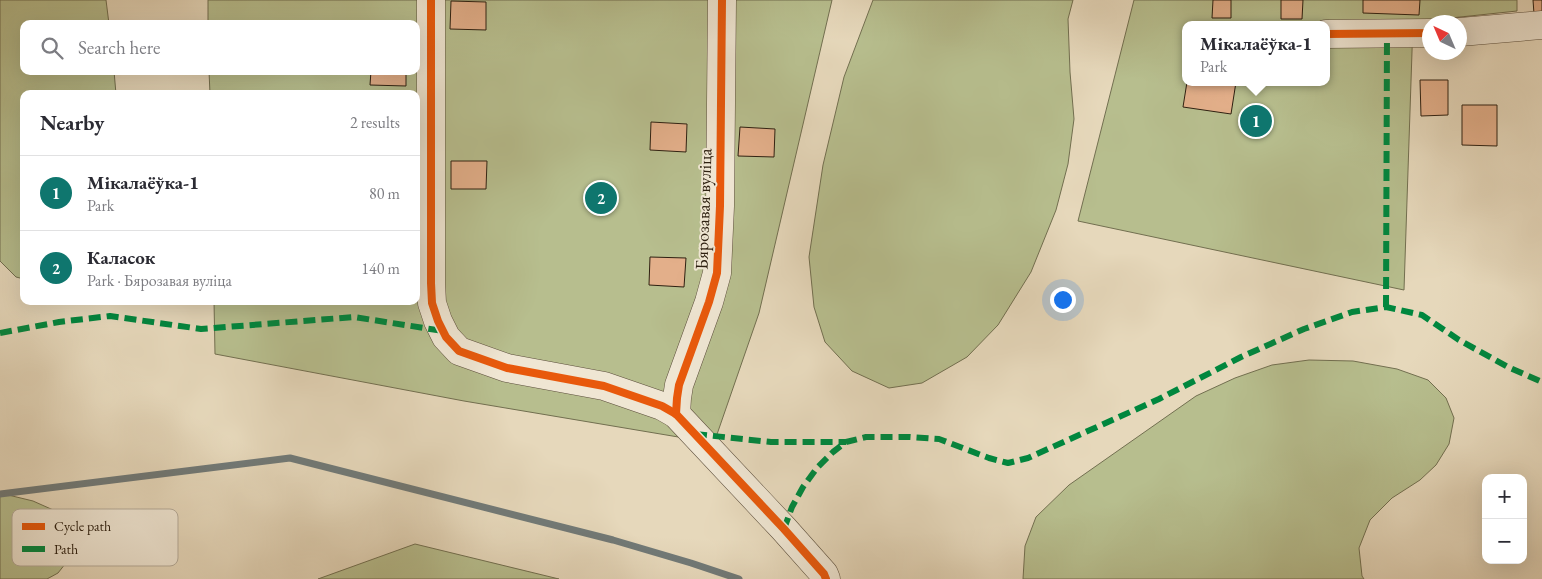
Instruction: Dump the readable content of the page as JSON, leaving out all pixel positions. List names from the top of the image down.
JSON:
{
  "streets": {
    "street": ["Бярозавая вуліца"]
  },
  "legend": ["Cycle path", "Path"],
  "north": "top left",
  "page": {
    "search": "Search here",
    "popup": ["Мікалаёўка-1", "Park"],
    "heading": ["Nearby", "2 results"],
    "pins": ["1", "2"],
    "list": [
      {
        "mark": "1",
        "name": "Мікалаёўка-1",
        "note": "Park",
        "value": "80 m"
      },
      {
        "mark": "2",
        "name": "Каласок",
        "note": "Park · Бярозавая вуліца",
        "value": "140 m"
      }
    ],
    "map_buttons": ["+", "−"]
  }
}
